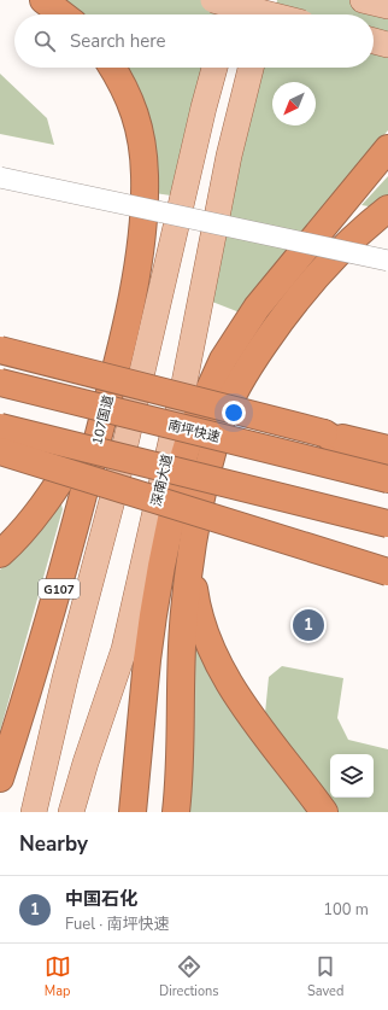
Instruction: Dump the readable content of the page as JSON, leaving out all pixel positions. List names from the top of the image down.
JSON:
{
  "streets": {
    "highway": ["107国道", "南坪快速", "G107"],
    "main road": ["深南大道"]
  },
  "north": "bottom left",
  "page": {
    "search": "Search here",
    "pins": "1",
    "heading": "Nearby",
    "list": [
      {
        "mark": "1",
        "name": "中国石化",
        "note": "Fuel · 南坪快速",
        "value": "100 m"
      }
    ],
    "nav": ["Map", "Directions", "Saved"]
  }
}
